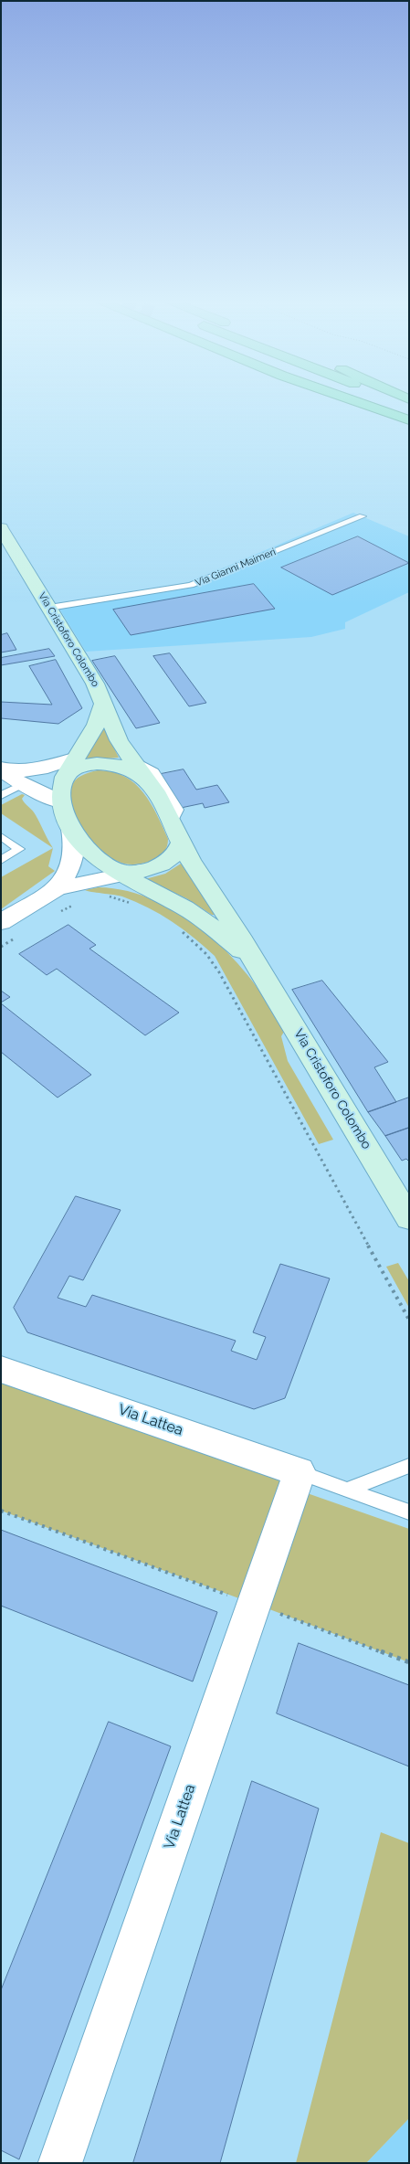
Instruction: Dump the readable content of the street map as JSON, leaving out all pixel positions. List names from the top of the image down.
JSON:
{
  "streets": {
    "main road": ["Via Cristoforo Colombo"],
    "street": ["Via Lattea"],
    "lane": ["Via Gianni Maimeri"]
  },
  "crossings": [
    ["Via Gianni Maimeri", "Via Cristoforo Colombo"]
  ]
}
